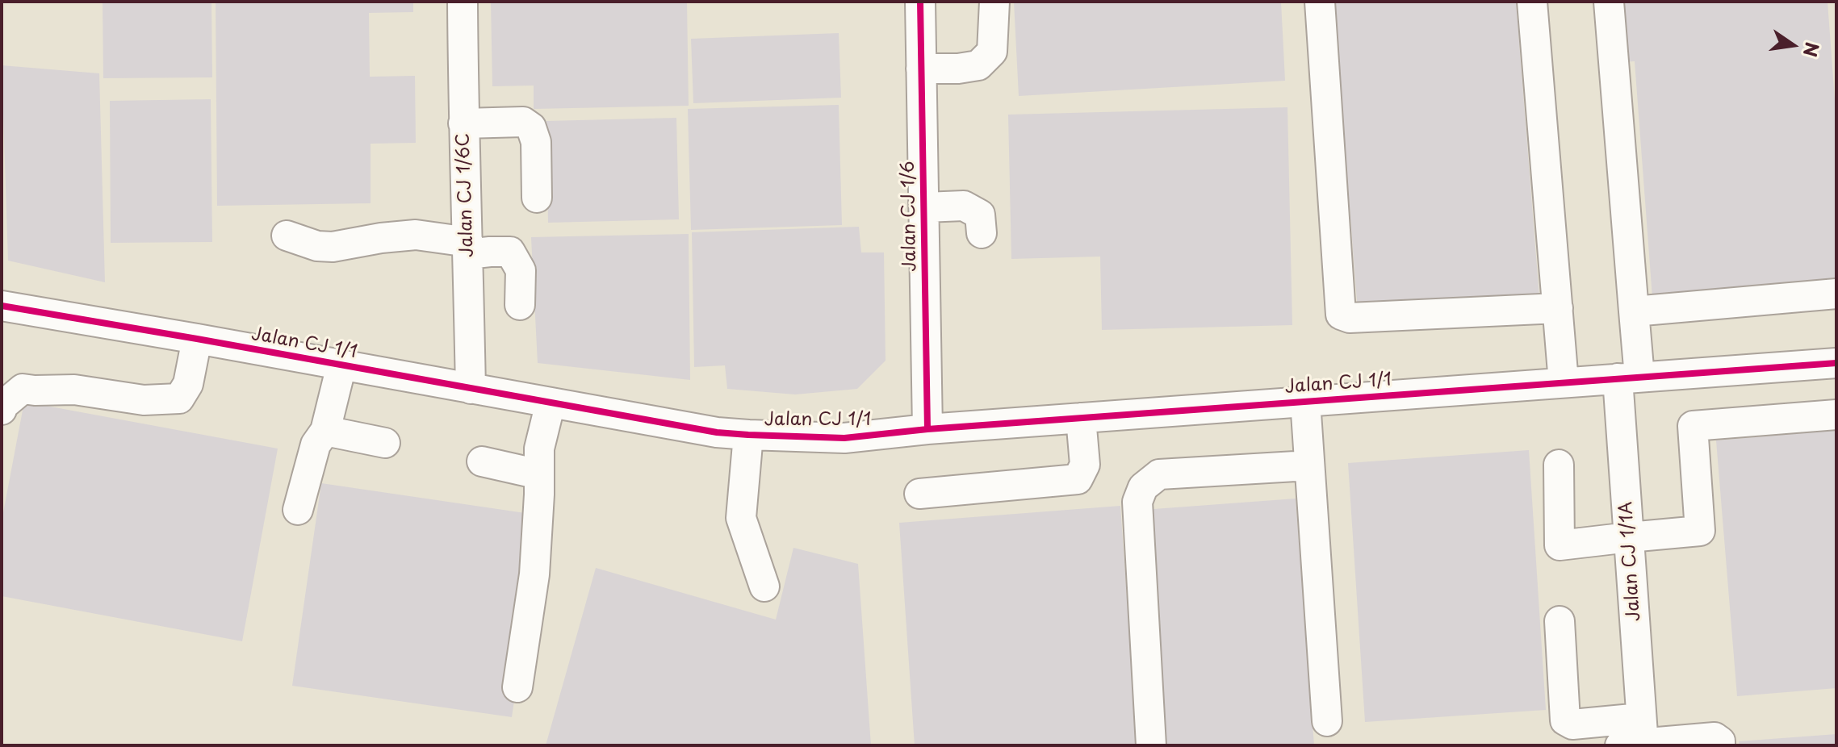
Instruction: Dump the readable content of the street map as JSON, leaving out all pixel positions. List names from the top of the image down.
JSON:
{
  "streets": {
    "street": [
      "Jalan CJ 1/6C",
      "Jalan CJ 1/6",
      "Jalan CJ 1/1",
      "Jalan CJ 1/1A"
    ]
  },
  "crossings": [
    ["Jalan CJ 1/6C", "Jalan CJ 1/1"],
    ["Jalan CJ 1/6", "Jalan CJ 1/1"],
    ["Jalan CJ 1/1", "Jalan CJ 1/1A"]
  ],
  "north": "right"
}
